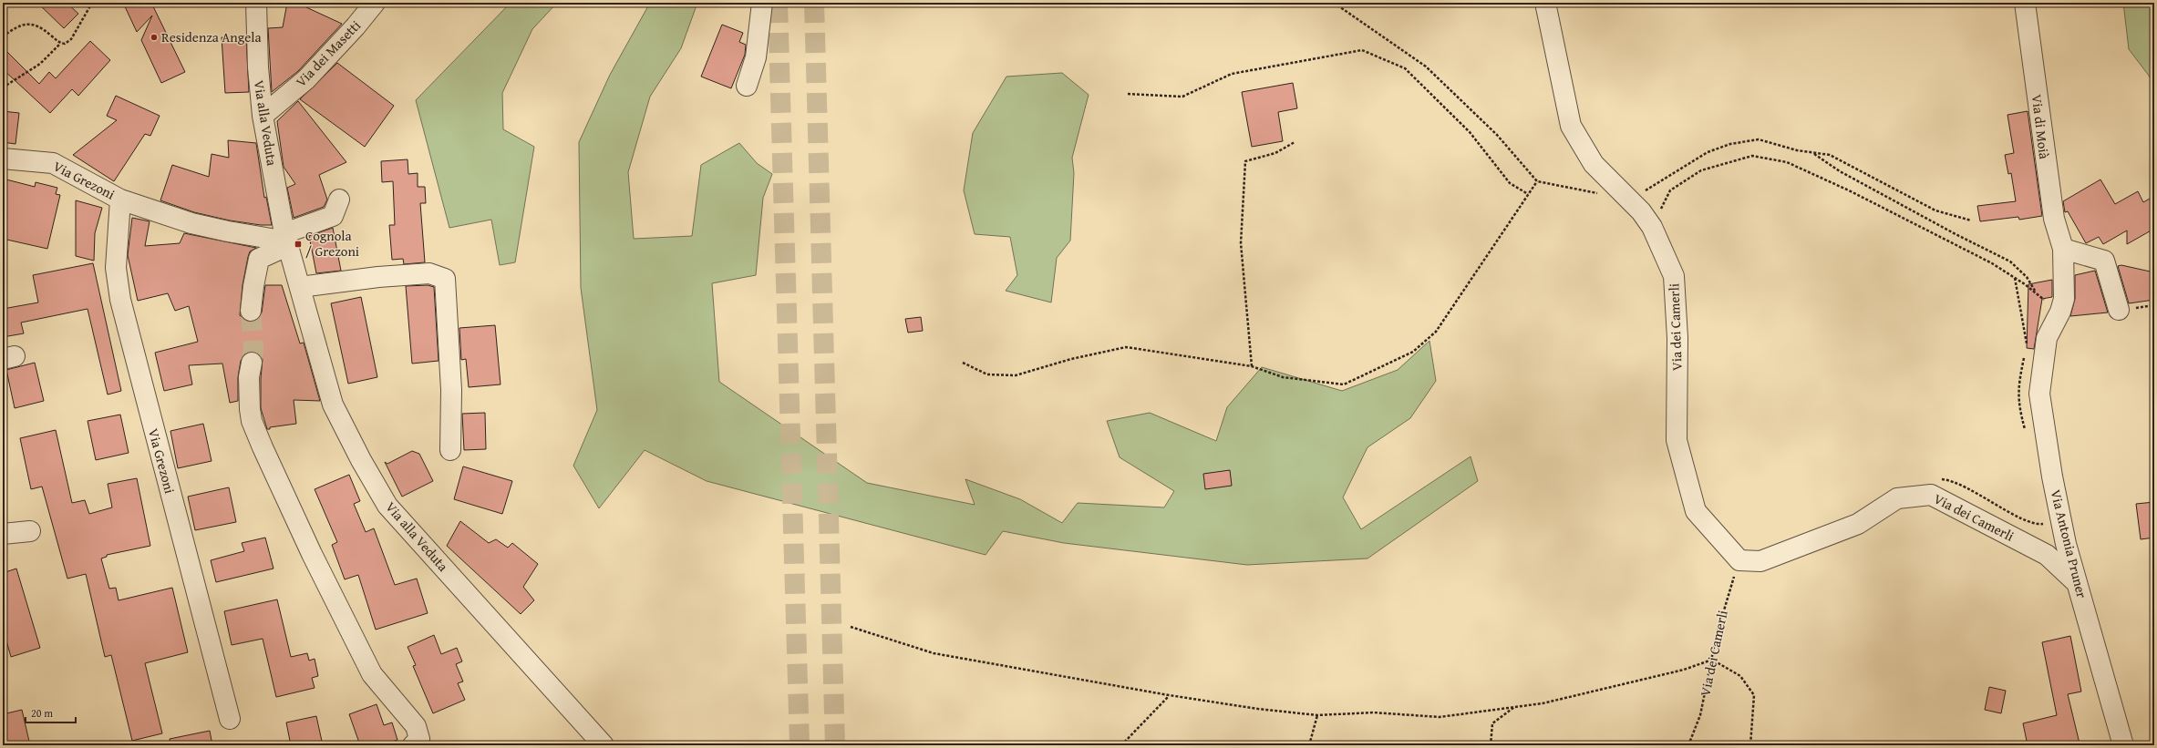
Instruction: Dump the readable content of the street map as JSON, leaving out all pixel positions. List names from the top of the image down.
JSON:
{
  "streets": {
    "street": [
      "Via dei Masetti",
      "Via alla Veduta",
      "Via di Moià",
      "Via Grezoni",
      "Via dei Camerli",
      "Via Antonia Pruner"
    ]
  },
  "crossings": [
    ["Via dei Masetti", "Via alla Veduta"],
    ["Via alla Veduta", "Via Grezoni"],
    ["Via di Moià", "Via Antonia Pruner"],
    ["Via dei Camerli", "Via Antonia Pruner"]
  ],
  "places": {
    "other": ["Residenza Angela"],
    "transit": ["Cognola / Grezoni"]
  },
  "scale_bar": "20 m"
}
